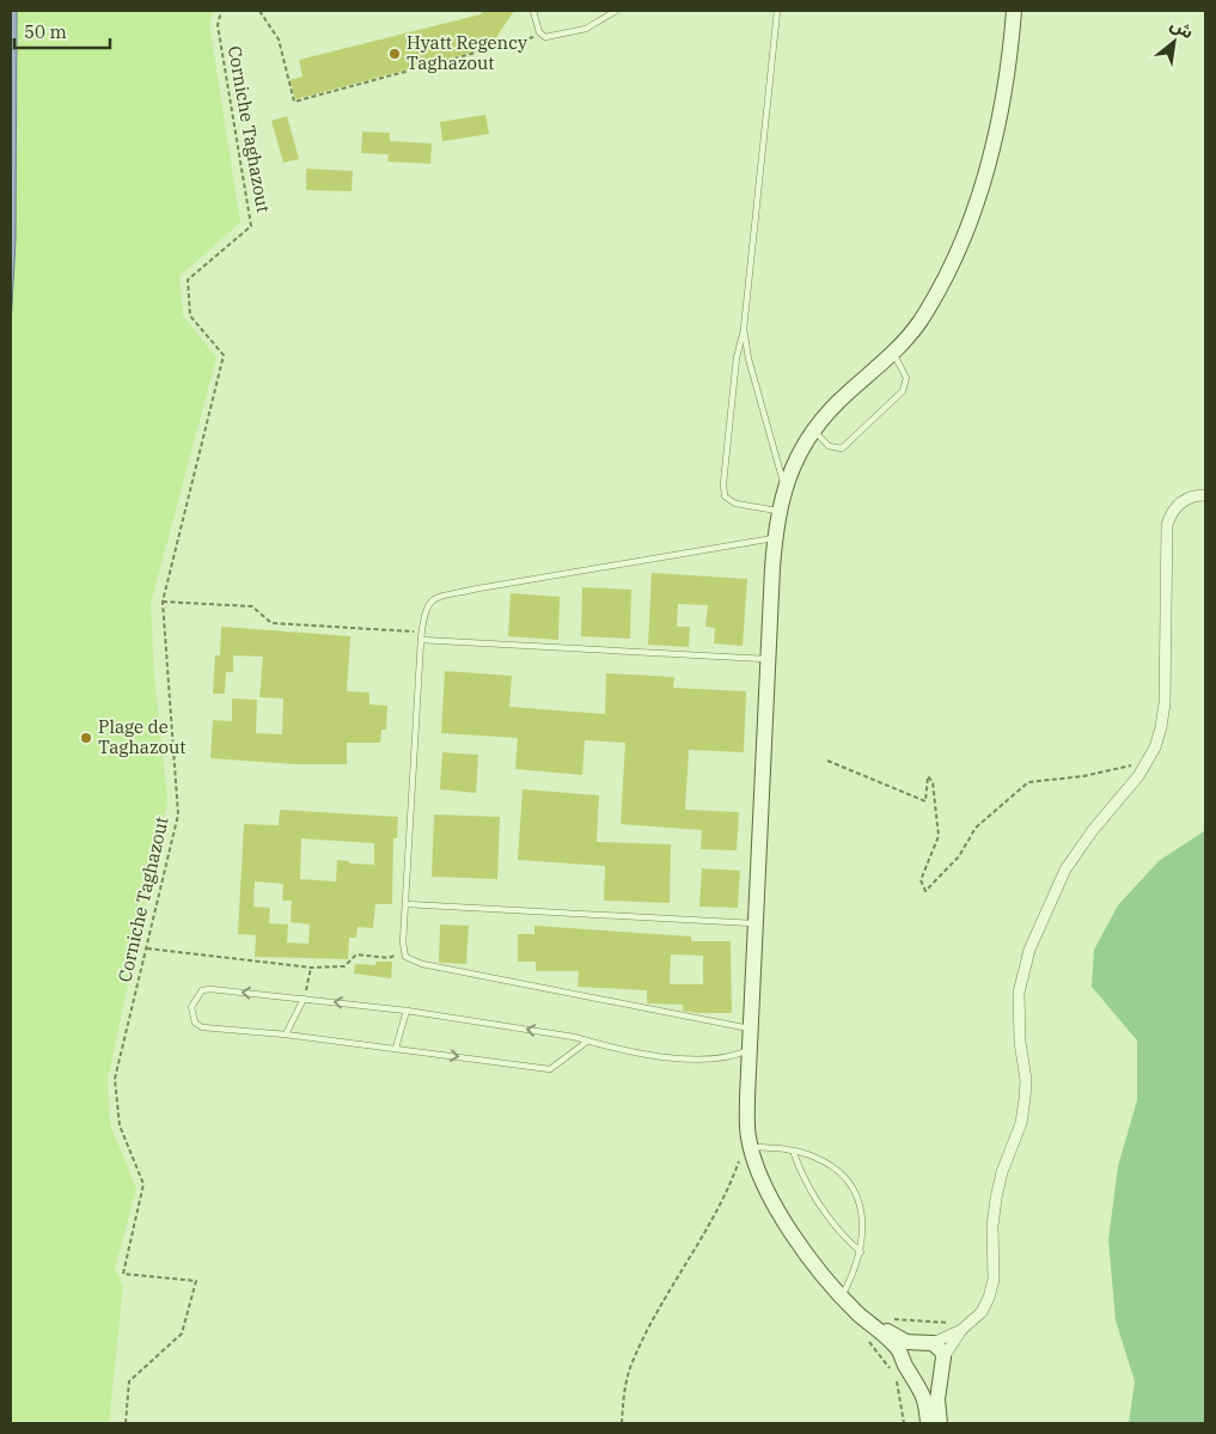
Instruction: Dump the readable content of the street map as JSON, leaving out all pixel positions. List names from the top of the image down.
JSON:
{
  "streets": {
    "path": ["Corniche Taghazout"]
  },
  "places": ["Hyatt Regency Taghazout", "Plage de Taghazout"],
  "scale_bar": "50 m",
  "north": "top right"
}
